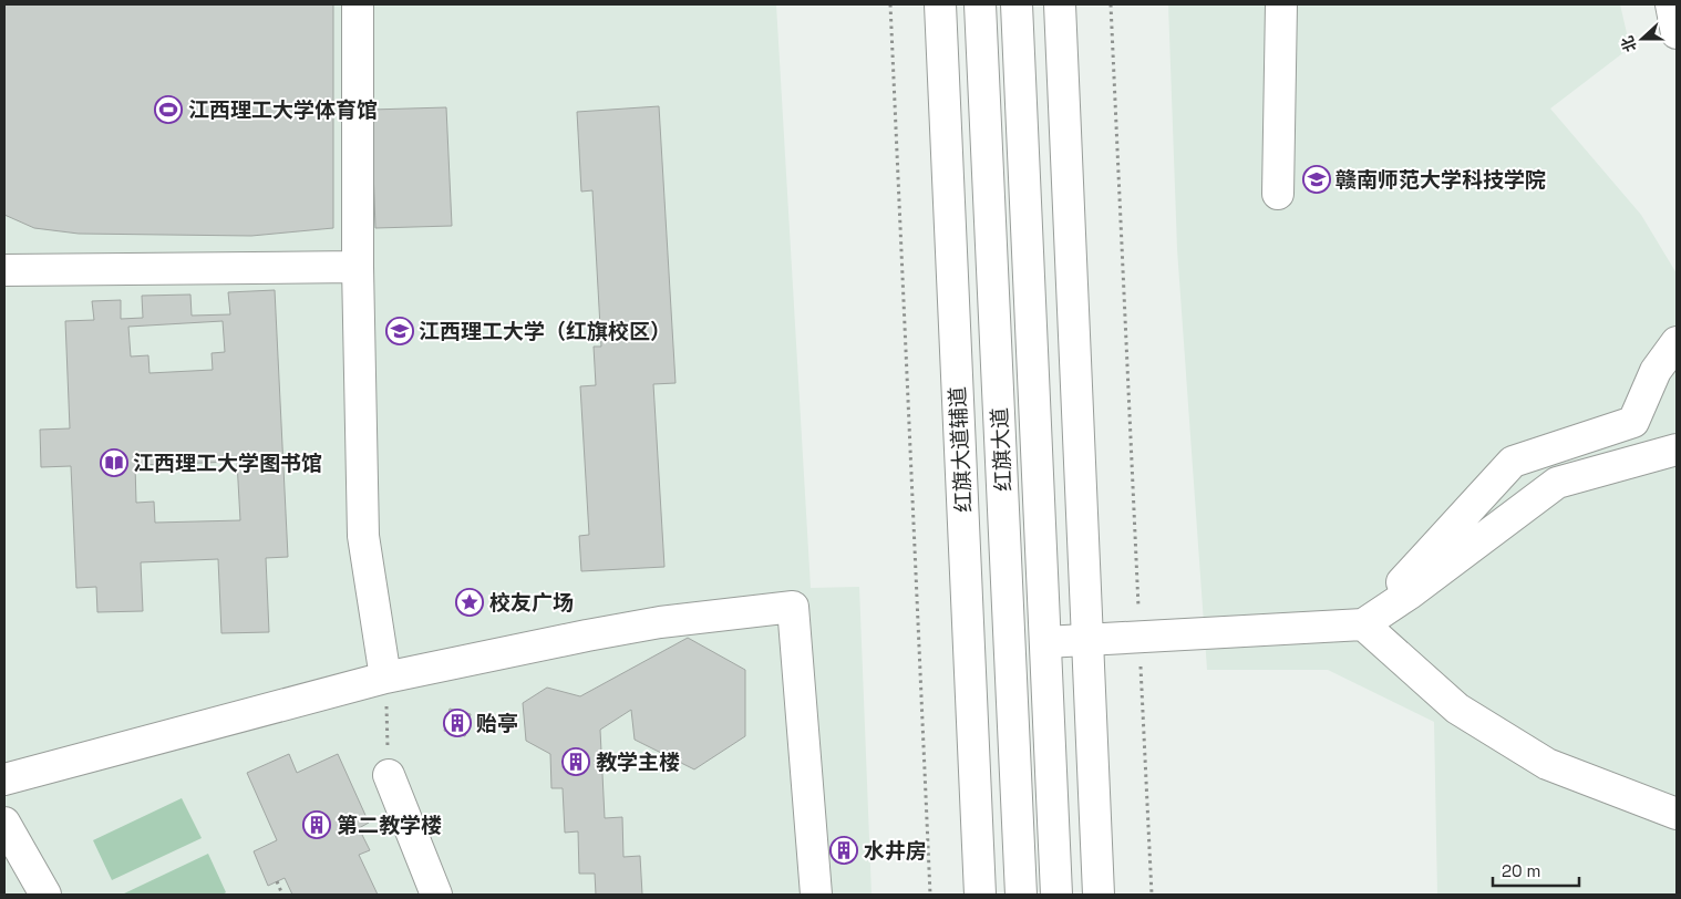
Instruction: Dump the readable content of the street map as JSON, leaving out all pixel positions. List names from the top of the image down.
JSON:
{
  "streets": {
    "main road": ["红旗大道辅道", "红旗大道"]
  },
  "places": {
    "sports": ["江西理工大学体育馆"],
    "school or university": ["赣南师范大学科技学院", "江西理工大学（红旗校区）"],
    "library": ["江西理工大学图书馆"],
    "place": ["校友广场"],
    "building": [
      "贻亭",
      "教学主楼",
      "第二教学楼",
      "水井房"
    ]
  },
  "scale_bar": "20 m",
  "north": "left"
}
